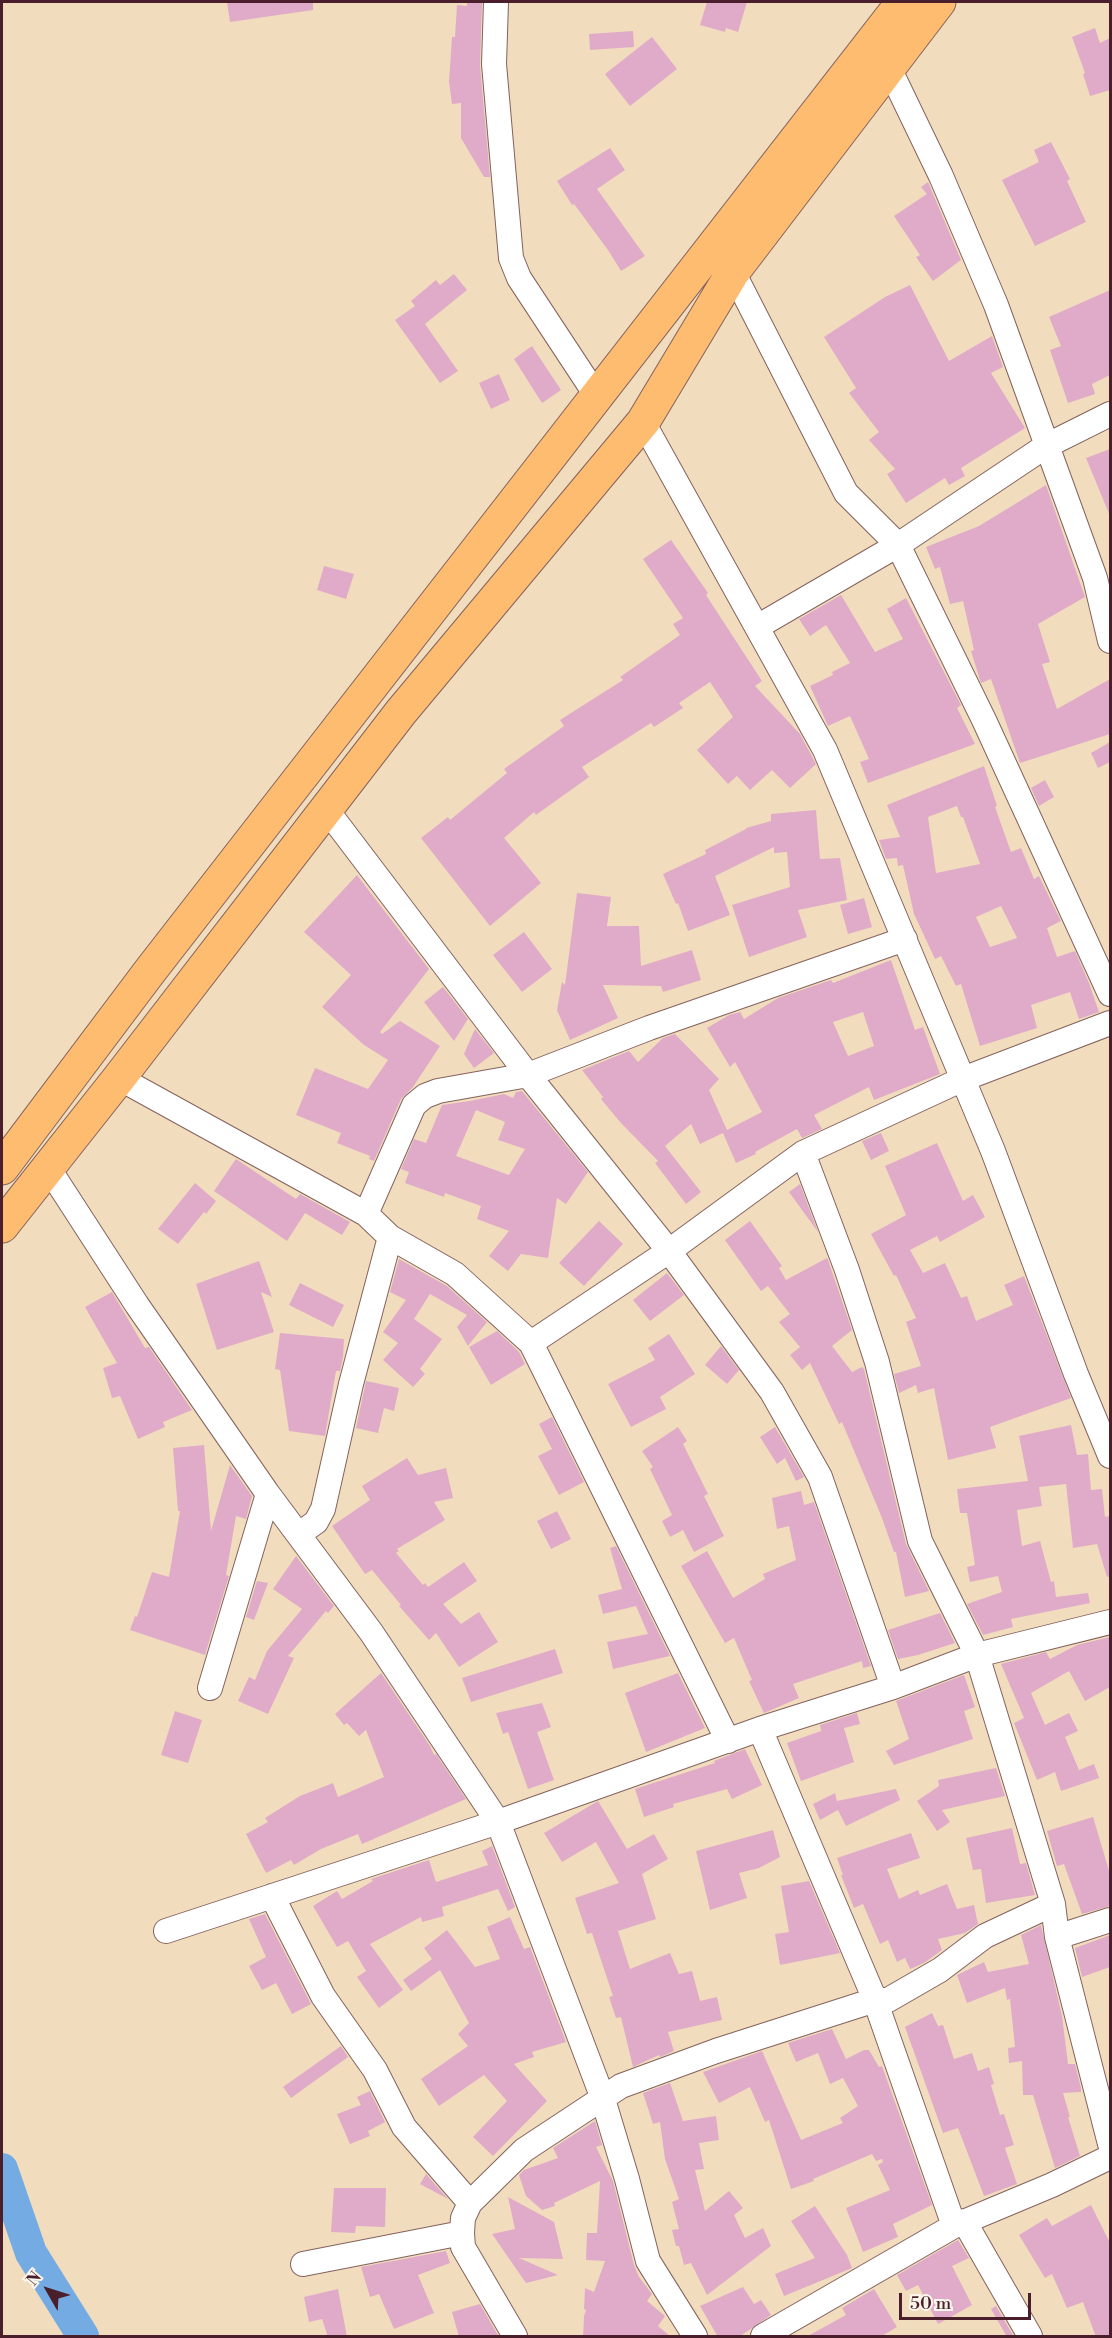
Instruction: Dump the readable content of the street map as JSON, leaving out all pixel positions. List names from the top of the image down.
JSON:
{
  "scale_bar": "50 m",
  "north": "top left"
}
